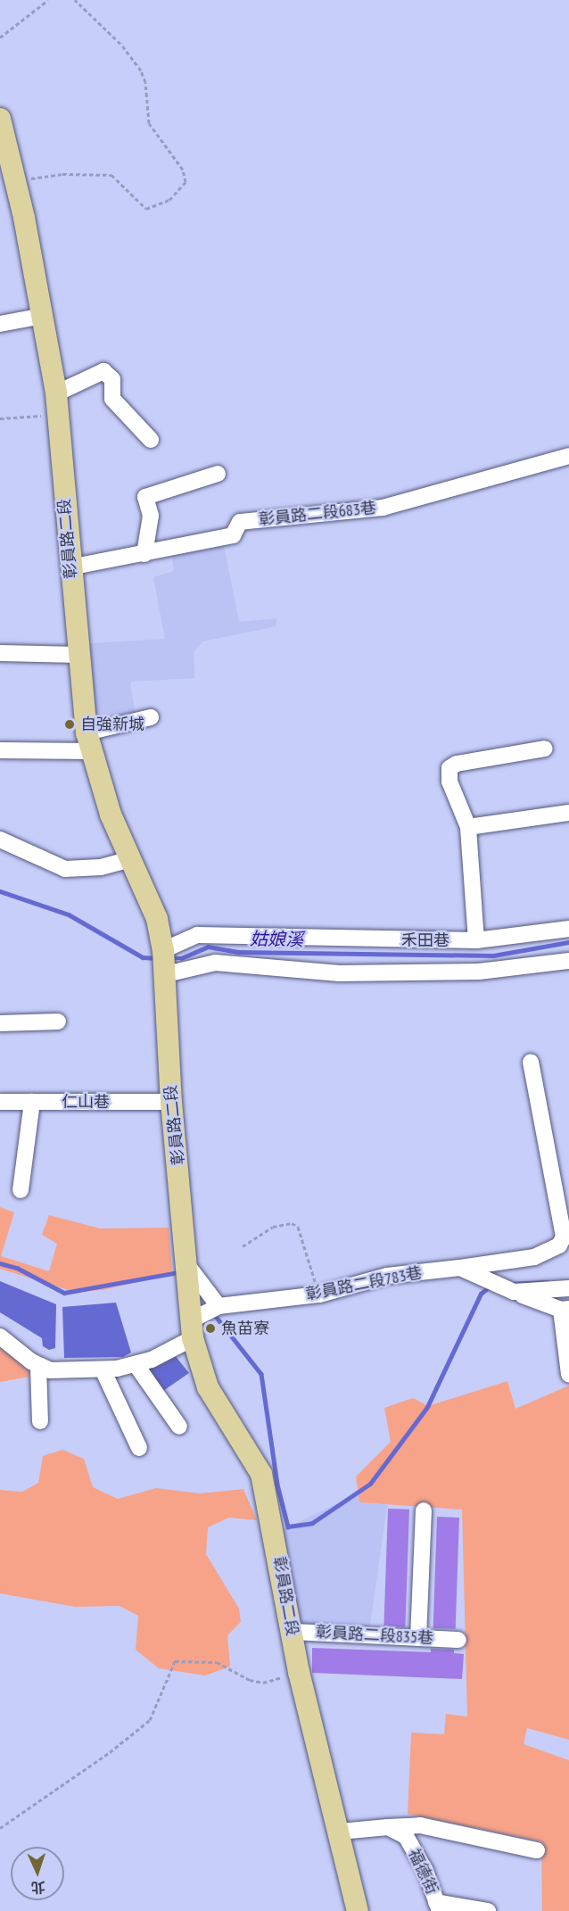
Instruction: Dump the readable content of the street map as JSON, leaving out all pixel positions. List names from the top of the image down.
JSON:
{
  "streets": {
    "main road": ["彰員路二段"],
    "lane": [
      "彰員路二段683巷",
      "禾田巷",
      "仁山巷",
      "彰員路二段783巷",
      "彰員路二段835巷",
      "福德街"
    ]
  },
  "crossings": [
    ["彰員路二段683巷", "彰員路二段"],
    ["彰員路二段", "禾田巷"],
    ["彰員路二段", "仁山巷"],
    ["彰員路二段", "彰員路二段783巷"],
    ["彰員路二段", "彰員路二段835巷"]
  ],
  "water": ["姑娘溪"],
  "places": ["自強新城", "魚苗寮"],
  "north": "bottom"
}
